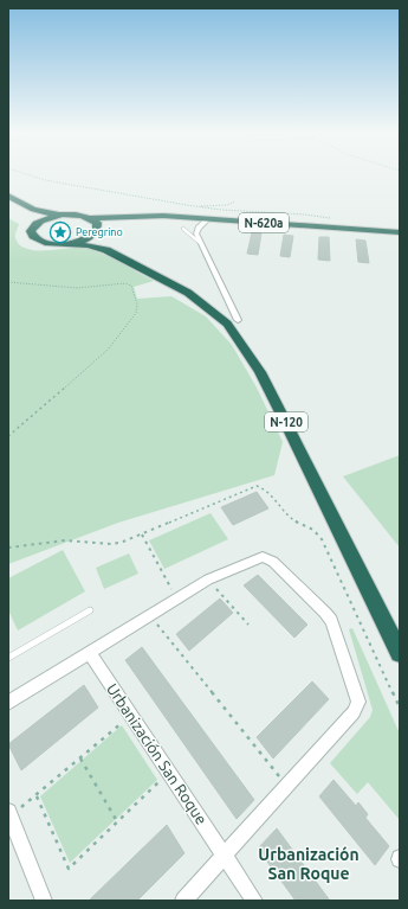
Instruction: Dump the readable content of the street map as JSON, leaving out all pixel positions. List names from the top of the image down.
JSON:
{
  "streets": {
    "highway": ["N-620a", "N-120"],
    "street": ["Urbanización San Roque"]
  },
  "crossings": [
    ["N-620a", "N-120"]
  ],
  "districts": ["Urbanización San Roque"],
  "places": {
    "place": ["Peregrino"]
  }
}
